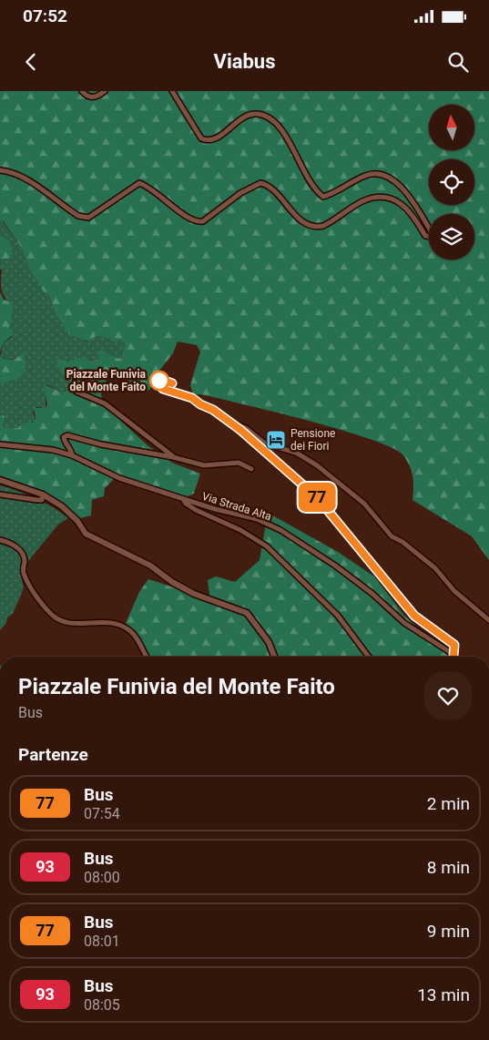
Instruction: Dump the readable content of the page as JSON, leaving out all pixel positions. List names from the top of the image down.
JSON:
{
  "streets": {
    "street": ["Via Strada Alta"]
  },
  "places": {
    "other": ["Piazzale Funivia del Monte Faito"],
    "hotel": ["Pensione dei Fiori"]
  },
  "lines": ["bus line 77"],
  "north": "top",
  "page": {
    "status": "07:52",
    "header": "Viabus",
    "on_map": "77",
    "heading": [
      ["Piazzale Funivia del Monte Faito", "Bus"],
      "Partenze"
    ],
    "list": [
      {
        "mark": "77",
        "name": "Bus",
        "note": "07:54",
        "value": "2 min"
      },
      {
        "mark": "93",
        "name": "Bus",
        "note": "08:00",
        "value": "8 min"
      },
      {
        "mark": "77",
        "name": "Bus",
        "note": "08:01",
        "value": "9 min"
      },
      {
        "mark": "93",
        "name": "Bus",
        "note": "08:05",
        "value": "13 min"
      }
    ]
  }
}
